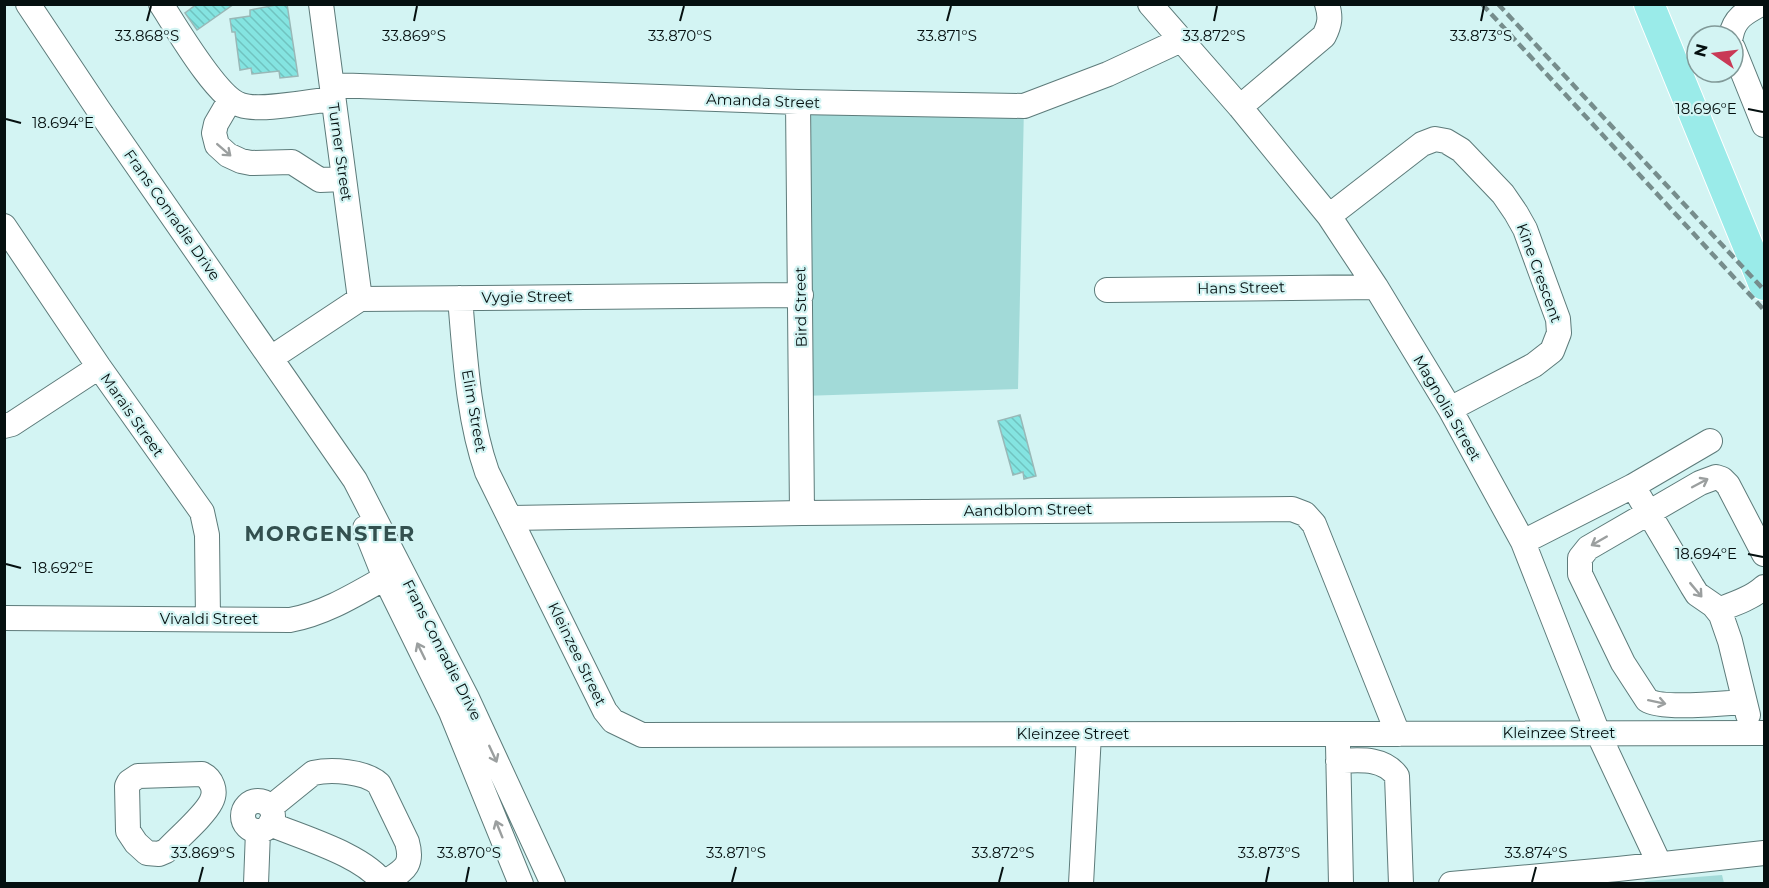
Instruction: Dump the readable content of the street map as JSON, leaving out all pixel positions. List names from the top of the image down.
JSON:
{
  "streets": {
    "street": [
      "Amanda Street",
      "Turner Street",
      "Frans Conradie Drive",
      "Kine Crescent",
      "Hans Street",
      "Vygie Street",
      "Bird Street",
      "Magnolia Street",
      "Elim Street",
      "Marais Street",
      "Aandblom Street",
      "Vivaldi Street",
      "Kleinzee Street"
    ]
  },
  "crossings": [
    ["Amanda Street", "Turner Street"],
    ["Amanda Street", "Bird Street"],
    ["Amanda Street", "Magnolia Street"],
    ["Turner Street", "Vygie Street"],
    ["Frans Conradie Drive", "Vivaldi Street"],
    ["Kine Crescent", "Magnolia Street"],
    ["Hans Street", "Magnolia Street"],
    ["Vygie Street", "Bird Street"],
    ["Vygie Street", "Elim Street"],
    ["Bird Street", "Aandblom Street"],
    ["Magnolia Street", "Kleinzee Street"],
    ["Elim Street", "Aandblom Street"],
    ["Elim Street", "Kleinzee Street"],
    ["Marais Street", "Vivaldi Street"],
    ["Aandblom Street", "Kleinzee Street"]
  ],
  "districts": ["MORGENSTER"],
  "north": "left",
  "coordinates": [
    "33.868°S",
    "33.869°S",
    "33.870°S",
    "33.871°S",
    "33.872°S",
    "33.873°S",
    "18.696°E",
    "18.694°E",
    "18.692°E",
    "33.874°S"
  ]
}
